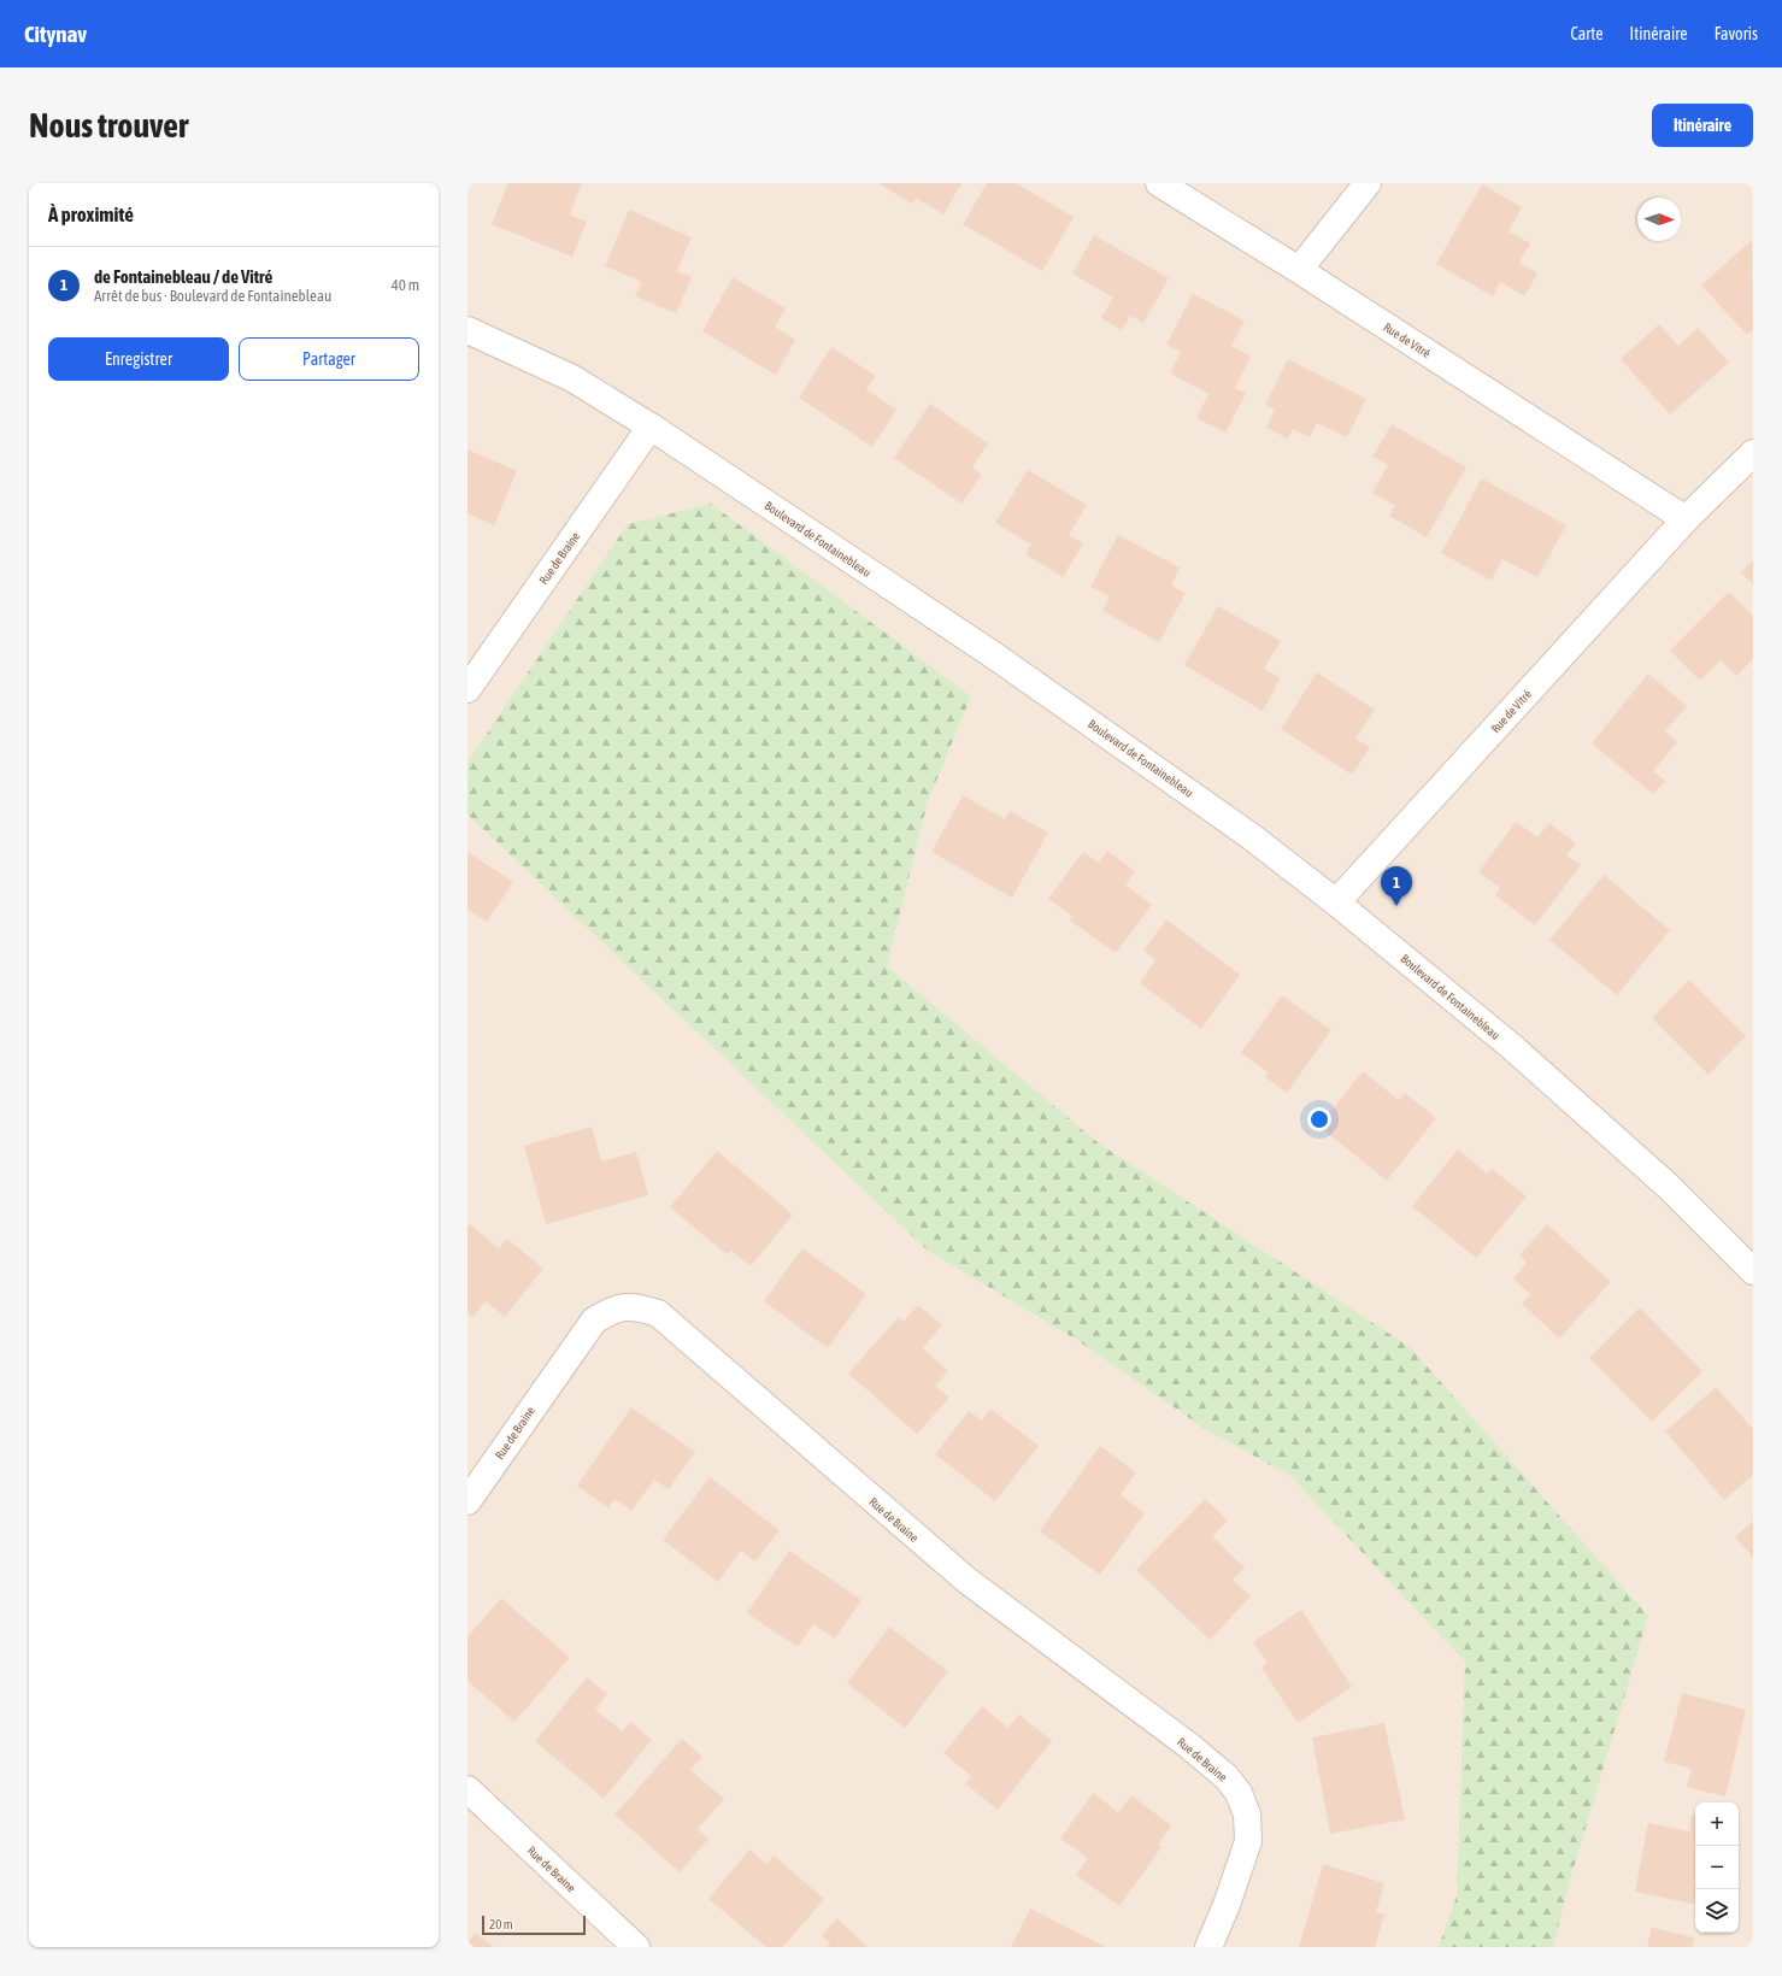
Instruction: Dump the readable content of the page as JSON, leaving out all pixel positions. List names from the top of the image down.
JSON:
{
  "streets": {
    "street": ["Rue de Vitré", "Boulevard de Fontainebleau", "Rue de Braine"]
  },
  "crossings": [
    ["Rue de Vitré", "Boulevard de Fontainebleau"],
    ["Boulevard de Fontainebleau", "Rue de Braine"]
  ],
  "scale_bar": "20 m",
  "north": "right",
  "page": {
    "header": "Citynav",
    "nav": ["Carte", "Itinéraire", "Favoris"],
    "buttons": [
      "Itinéraire",
      ["Enregistrer", "Partager"]
    ],
    "title": "Nous trouver",
    "heading": "À proximité",
    "list": [
      {
        "mark": "1",
        "name": "de Fontainebleau / de Vitré",
        "note": "Arrêt de bus · Boulevard de Fontainebleau",
        "value": "40 m"
      }
    ],
    "pins": "1",
    "map_buttons": ["+", "−"],
    "scale": "20 m"
  }
}
